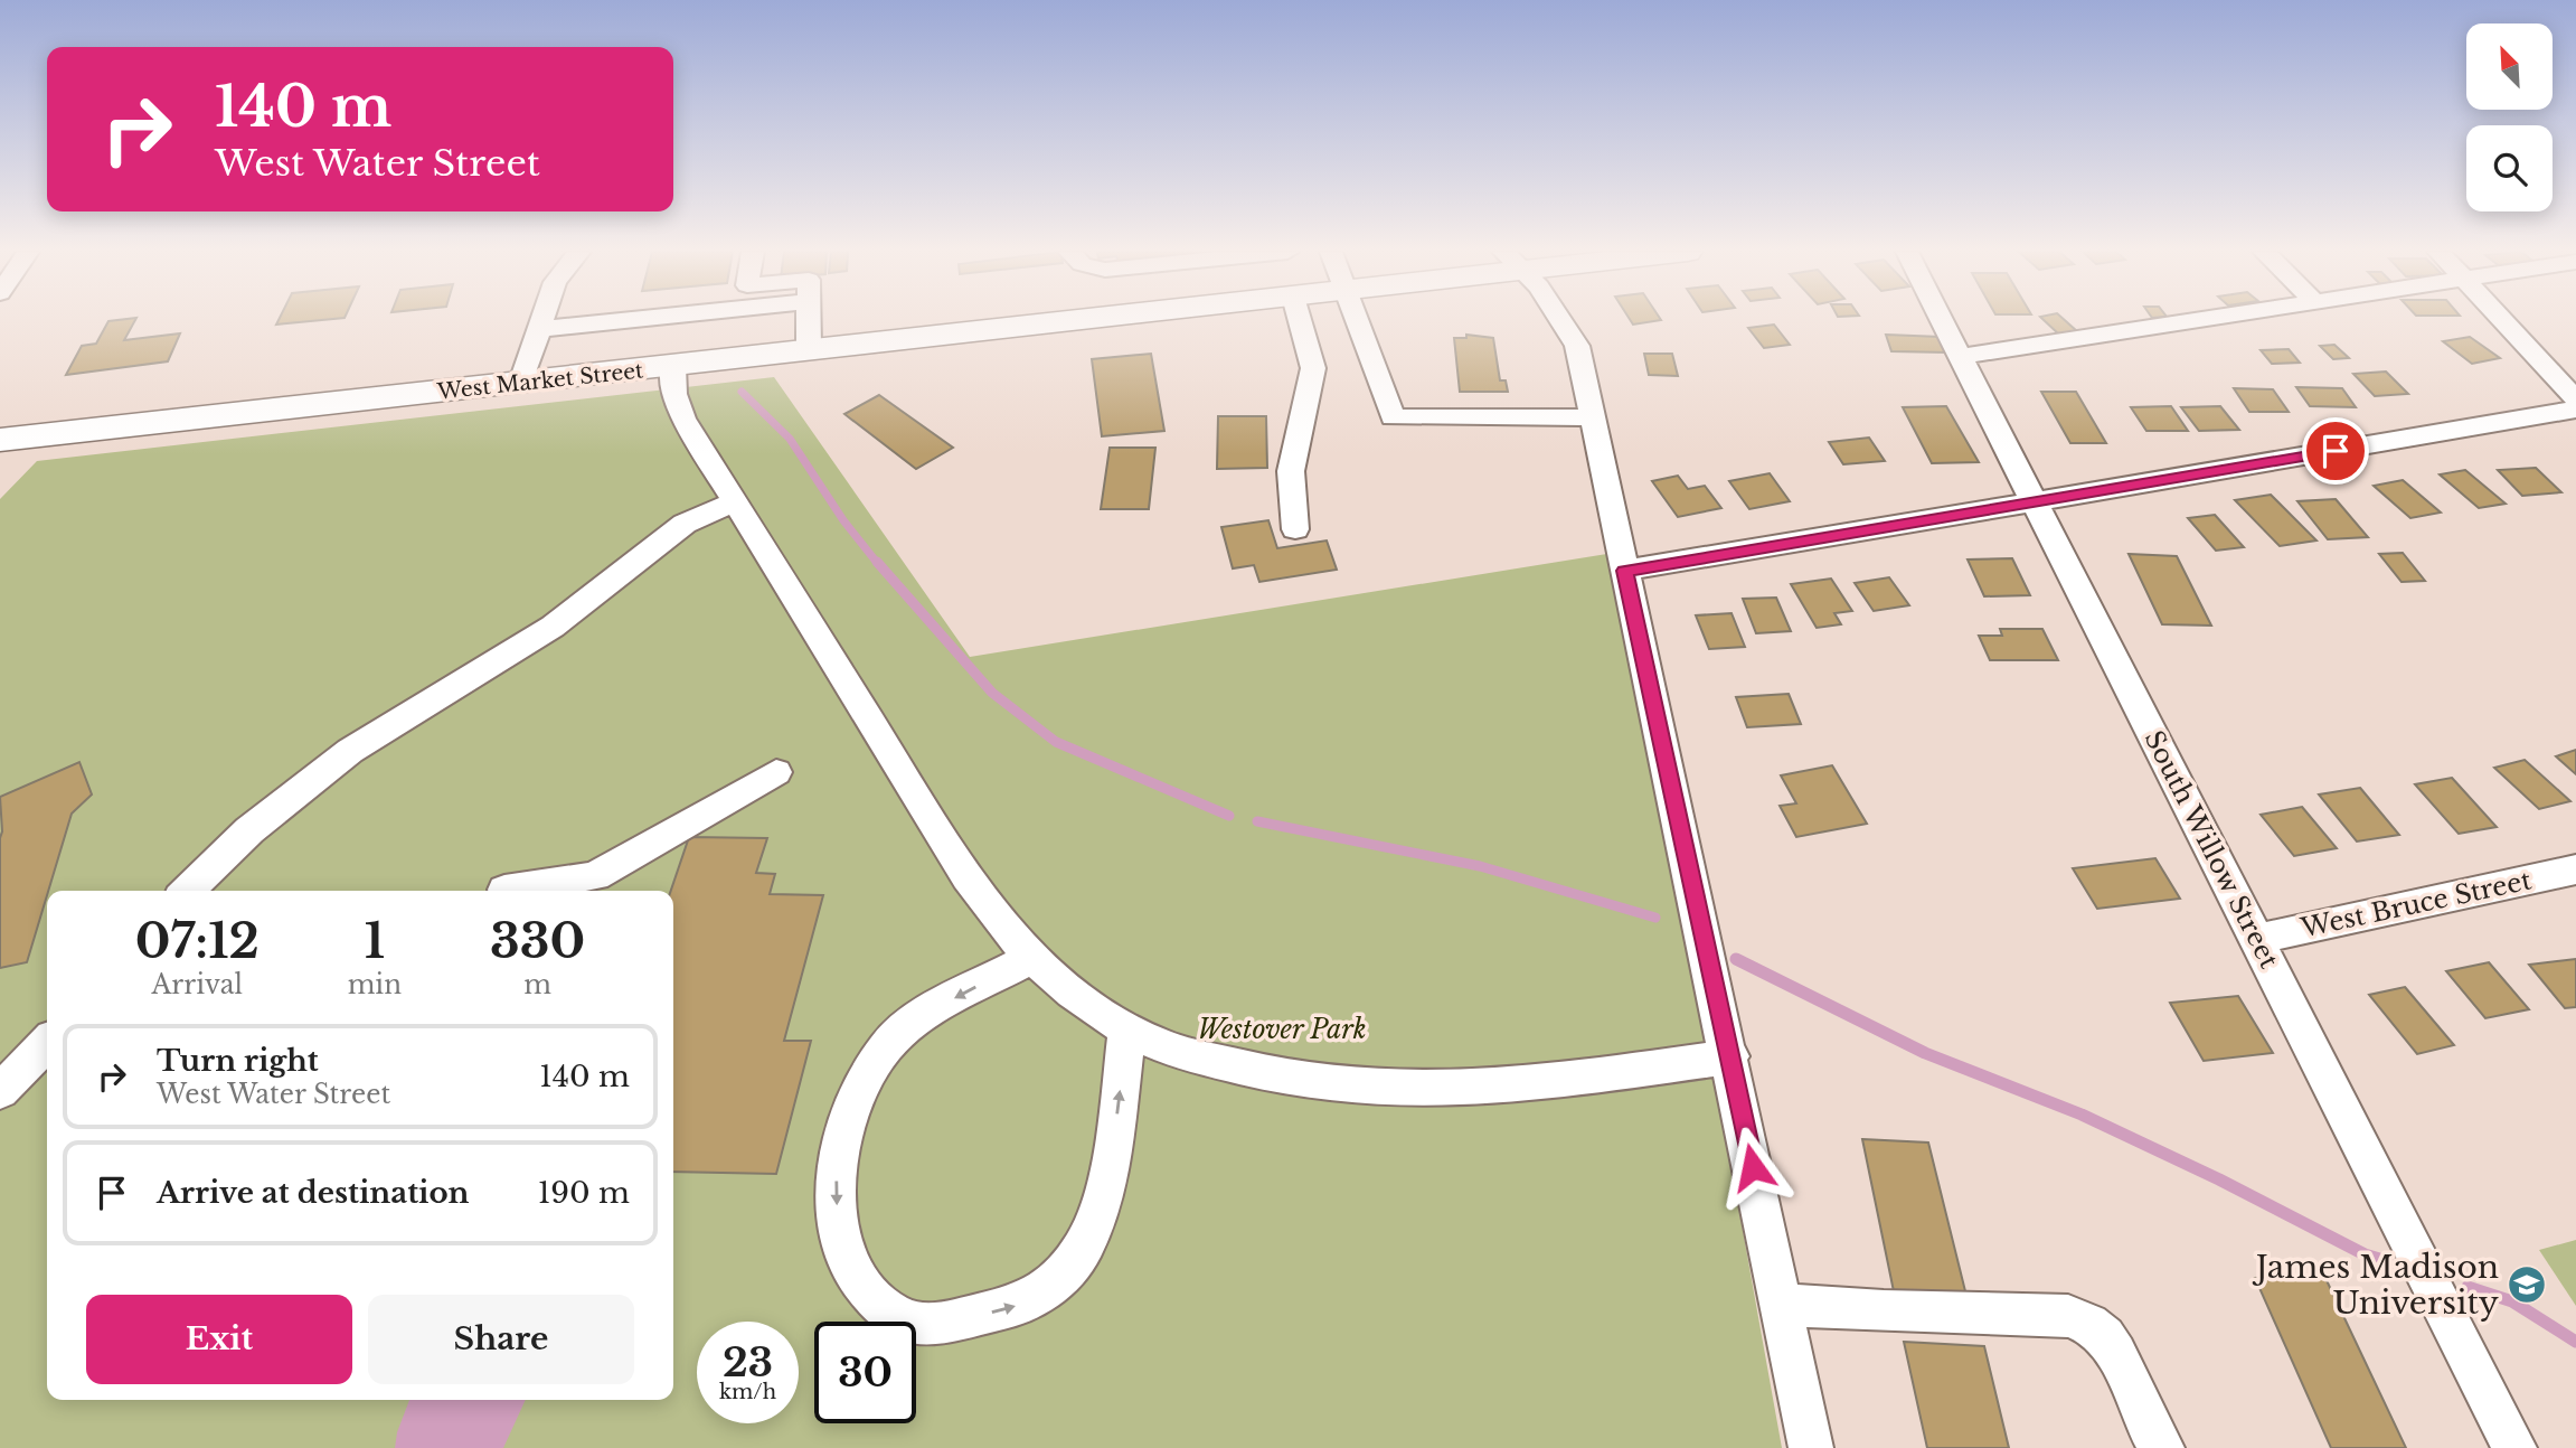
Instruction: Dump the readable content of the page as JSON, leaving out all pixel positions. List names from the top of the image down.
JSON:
{
  "streets": {
    "main road": ["West Market Street"],
    "street": ["South Willow Street", "West Bruce Street"]
  },
  "crossings": [
    ["South Willow Street", "West Bruce Street"]
  ],
  "parks": ["Westover Park"],
  "places": {
    "school or university": ["James Madison University"]
  },
  "north": "top left",
  "page": {
    "turn": ["140 m", "West Water Street"],
    "eta": [
      "07:12",
      "Arrival",
      "1",
      "min",
      "330",
      "m"
    ],
    "list": [
      {
        "name": "Turn right",
        "note": "West Water Street",
        "value": "140 m"
      },
      {
        "name": "Arrive at destination",
        "value": "190 m"
      }
    ],
    "buttons": ["Exit", "Share"],
    "speed": "23 km/h",
    "limit": "30"
  }
}
